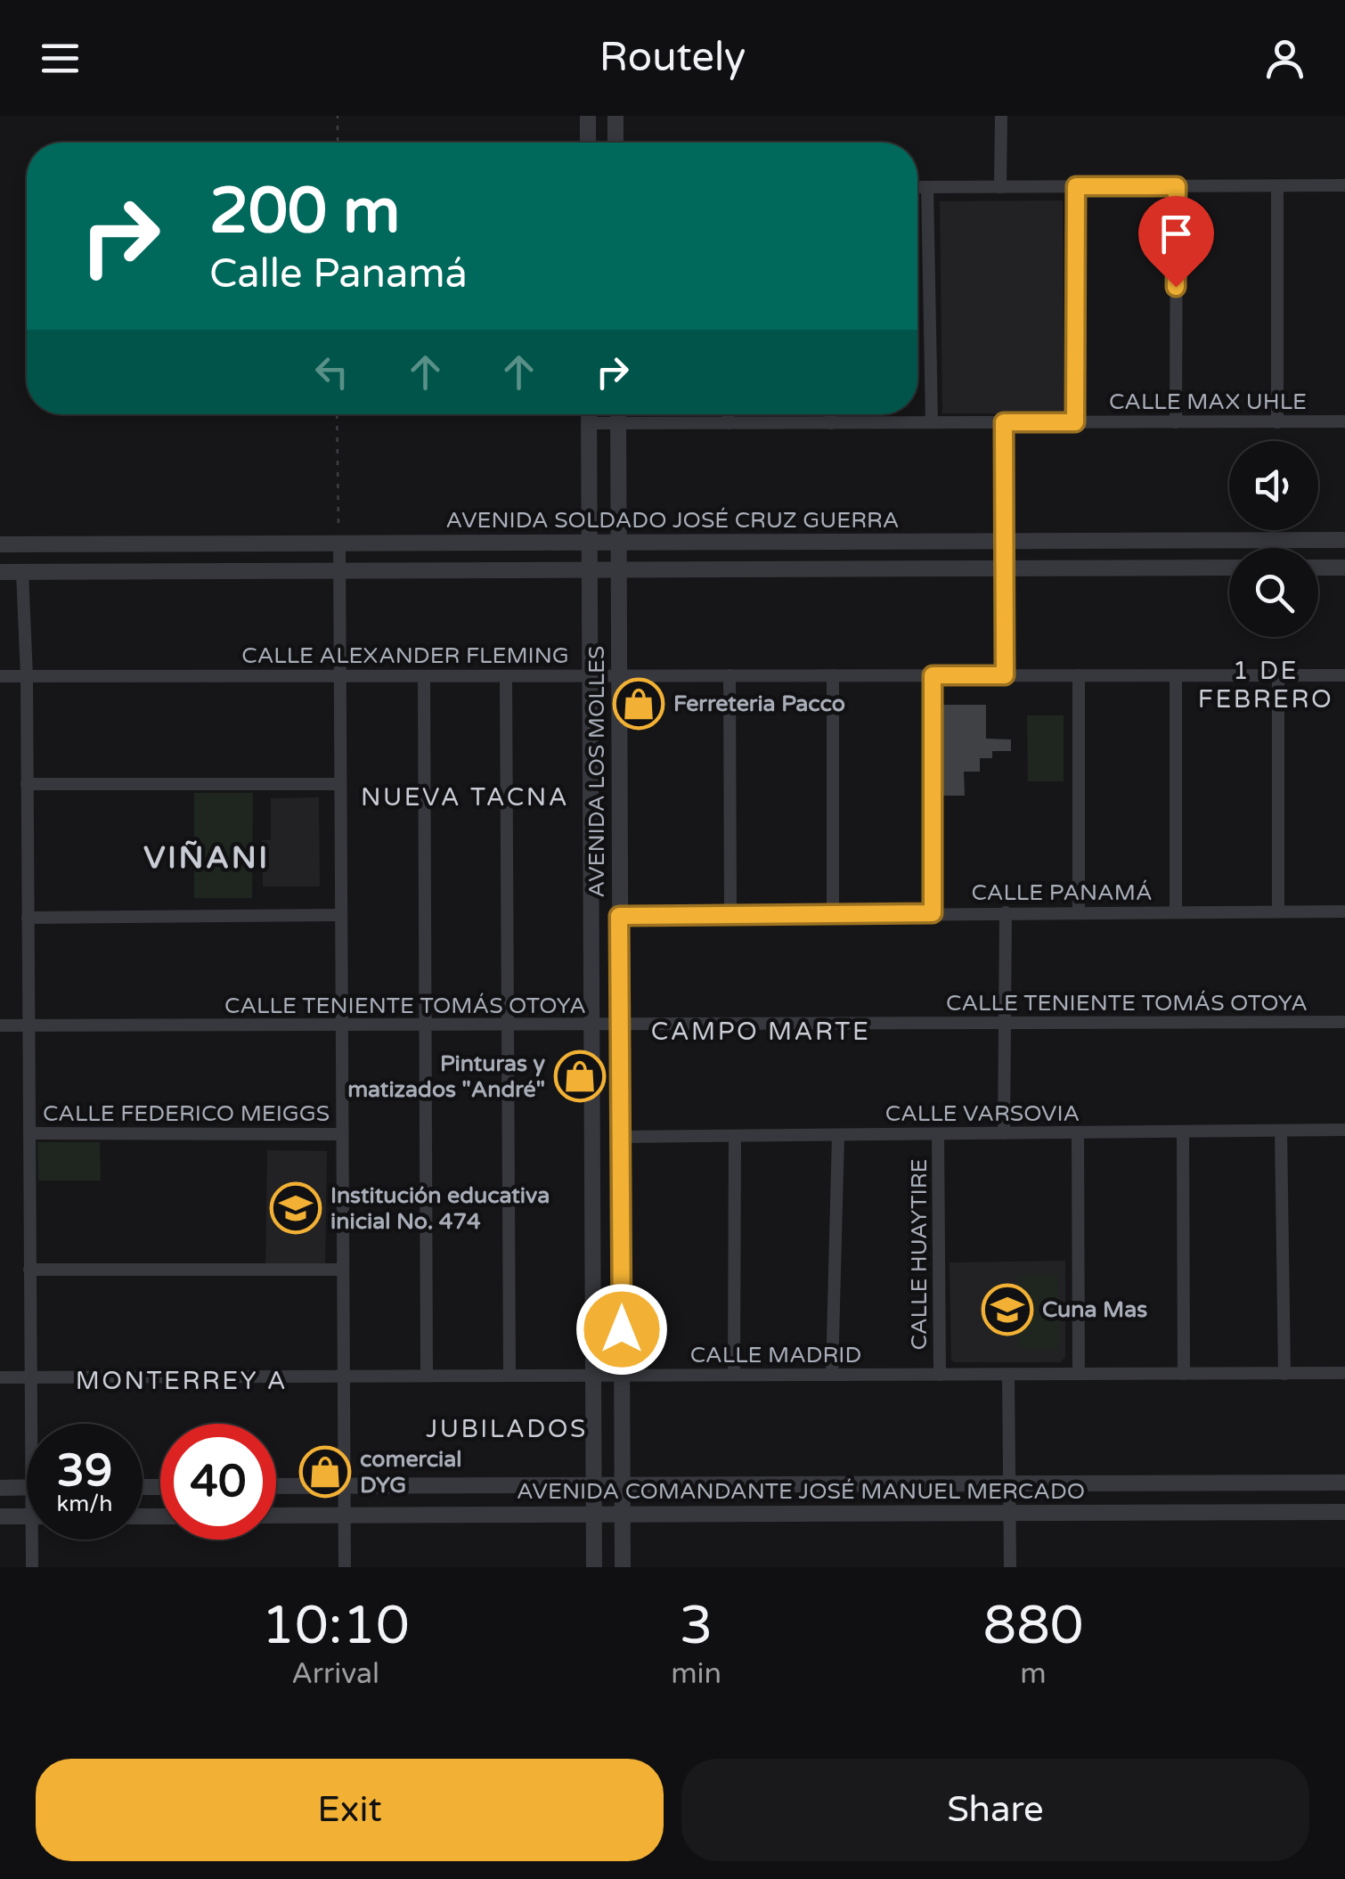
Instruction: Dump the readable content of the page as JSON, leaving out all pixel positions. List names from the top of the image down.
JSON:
{
  "streets": {
    "street": [
      "CALLE MAX UHLE",
      "AVENIDA SOLDADO JOSÉ CRUZ GUERRA",
      "CALLE ALEXANDER FLEMING",
      "AVENIDA LOS MOLLES",
      "CALLE PANAMÁ",
      "CALLE TENIENTE TOMÁS OTOYA",
      "CALLE FEDERICO MEIGGS",
      "CALLE VARSOVIA",
      "CALLE HUAYTIRE",
      "CALLE MADRID",
      "AVENIDA COMANDANTE JOSÉ MANUEL MERCADO"
    ]
  },
  "crossings": [
    ["CALLE MAX UHLE", "AVENIDA LOS MOLLES"],
    ["AVENIDA SOLDADO JOSÉ CRUZ GUERRA", "AVENIDA LOS MOLLES"],
    ["CALLE ALEXANDER FLEMING", "AVENIDA LOS MOLLES"],
    ["AVENIDA LOS MOLLES", "CALLE PANAMÁ"],
    ["AVENIDA LOS MOLLES", "CALLE TENIENTE TOMÁS OTOYA"],
    ["AVENIDA LOS MOLLES", "CALLE VARSOVIA"],
    ["AVENIDA LOS MOLLES", "CALLE MADRID"],
    ["AVENIDA LOS MOLLES", "AVENIDA COMANDANTE JOSÉ MANUEL MERCADO"],
    ["CALLE VARSOVIA", "CALLE HUAYTIRE"],
    ["CALLE HUAYTIRE", "CALLE MADRID"]
  ],
  "districts": [
    "1 DE FEBRERO",
    "NUEVA TACNA",
    "VIÑANI",
    "CAMPO MARTE",
    "MONTERREY A",
    "JUBILADOS"
  ],
  "places": {
    "shop": ["Ferreteria Pacco", "Pinturas y matizados \"André\"", "comercial DYG"],
    "school or university": ["Institución educativa inicial No. 474", "Cuna Mas"]
  },
  "page": {
    "header": "Routely",
    "turn": ["200 m", "Calle Panamá"],
    "speed": "39 km/h",
    "limit": "40",
    "eta": [
      "10:10",
      "Arrival",
      "3",
      "min",
      "880",
      "m"
    ],
    "buttons": ["Exit", "Share"]
  }
}
